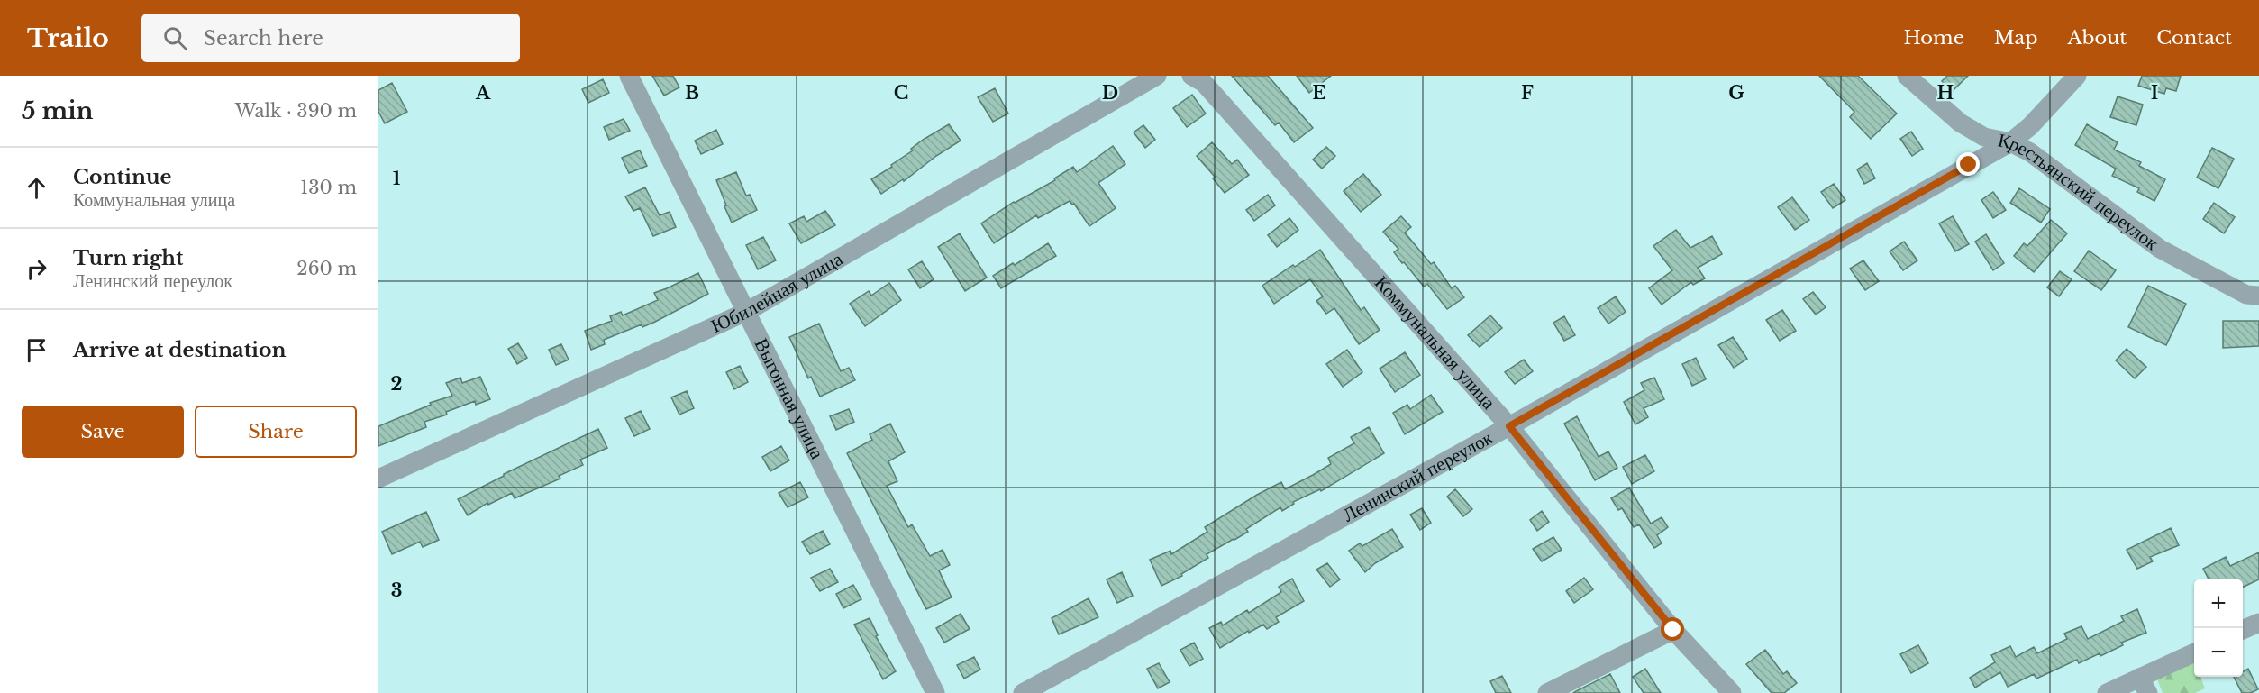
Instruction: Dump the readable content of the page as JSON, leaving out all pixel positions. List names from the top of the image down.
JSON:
{
  "streets": {
    "street": [
      "Крестьянский переулок",
      "Юбилейная улица",
      "Коммунальная улица",
      "Выгонная улица",
      "Ленинский переулок"
    ]
  },
  "crossings": [
    ["Крестьянский переулок", "Ленинский переулок"],
    ["Юбилейная улица", "Выгонная улица"],
    ["Коммунальная улица", "Ленинский переулок"]
  ],
  "page": {
    "header": "Trailo",
    "search": "Search here",
    "nav": [
      "Home",
      "Map",
      "About",
      "Contact"
    ],
    "heading": ["5 min", "Walk · 390 m"],
    "list": [
      ["Continue", "Коммунальная улица", "130 m"],
      ["Turn right", "Ленинский переулок", "260 m"],
      "Arrive at destination"
    ],
    "buttons": ["Save", "Share"],
    "map_buttons": ["+", "−"]
  },
  "grid": {
    "columns": [
      "A",
      "B",
      "C",
      "D",
      "E",
      "F",
      "G",
      "H",
      "I"
    ],
    "rows": ["1", "2", "3"]
  }
}
